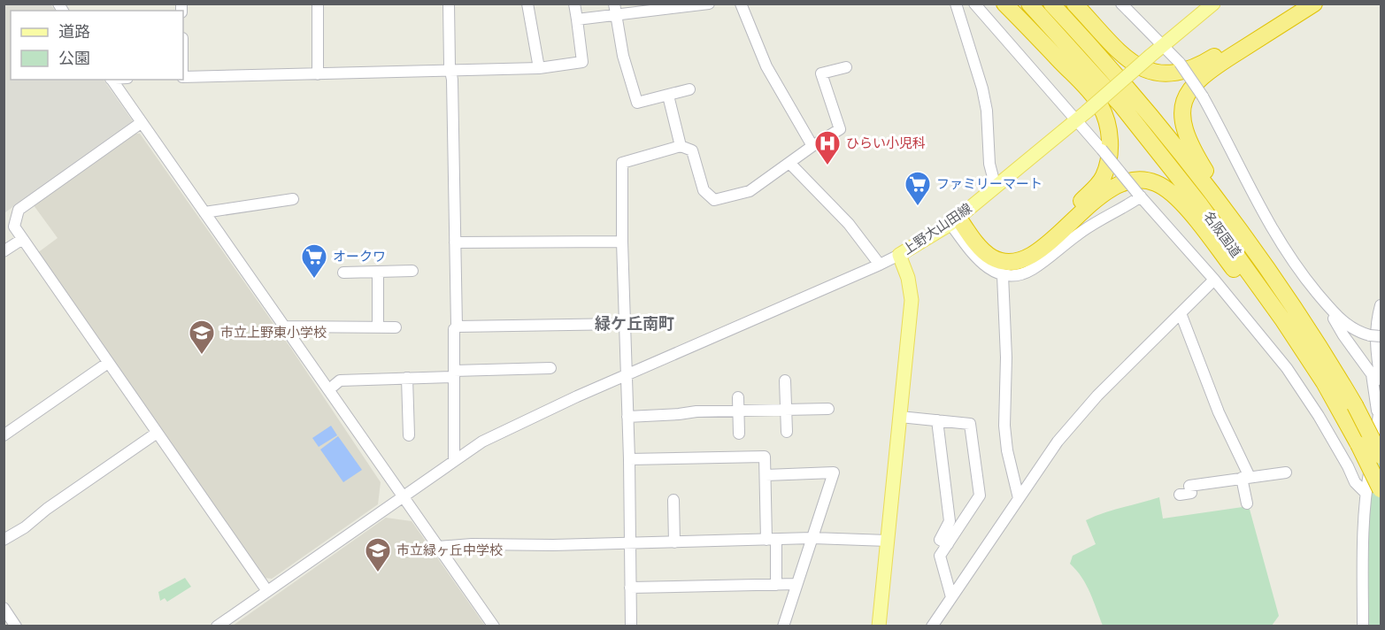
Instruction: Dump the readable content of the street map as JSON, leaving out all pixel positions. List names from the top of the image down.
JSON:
{
  "streets": {
    "highway": ["名阪国道"],
    "main road": ["上野大山田線"]
  },
  "districts": ["緑ケ丘南町"],
  "places": {
    "hospital": ["ひらい小児科"],
    "supermarket": ["ファミリーマート", "オークワ"],
    "school or university": ["市立上野東小学校", "市立緑ヶ丘中学校"]
  },
  "legend": ["道路", "公園"]
}
